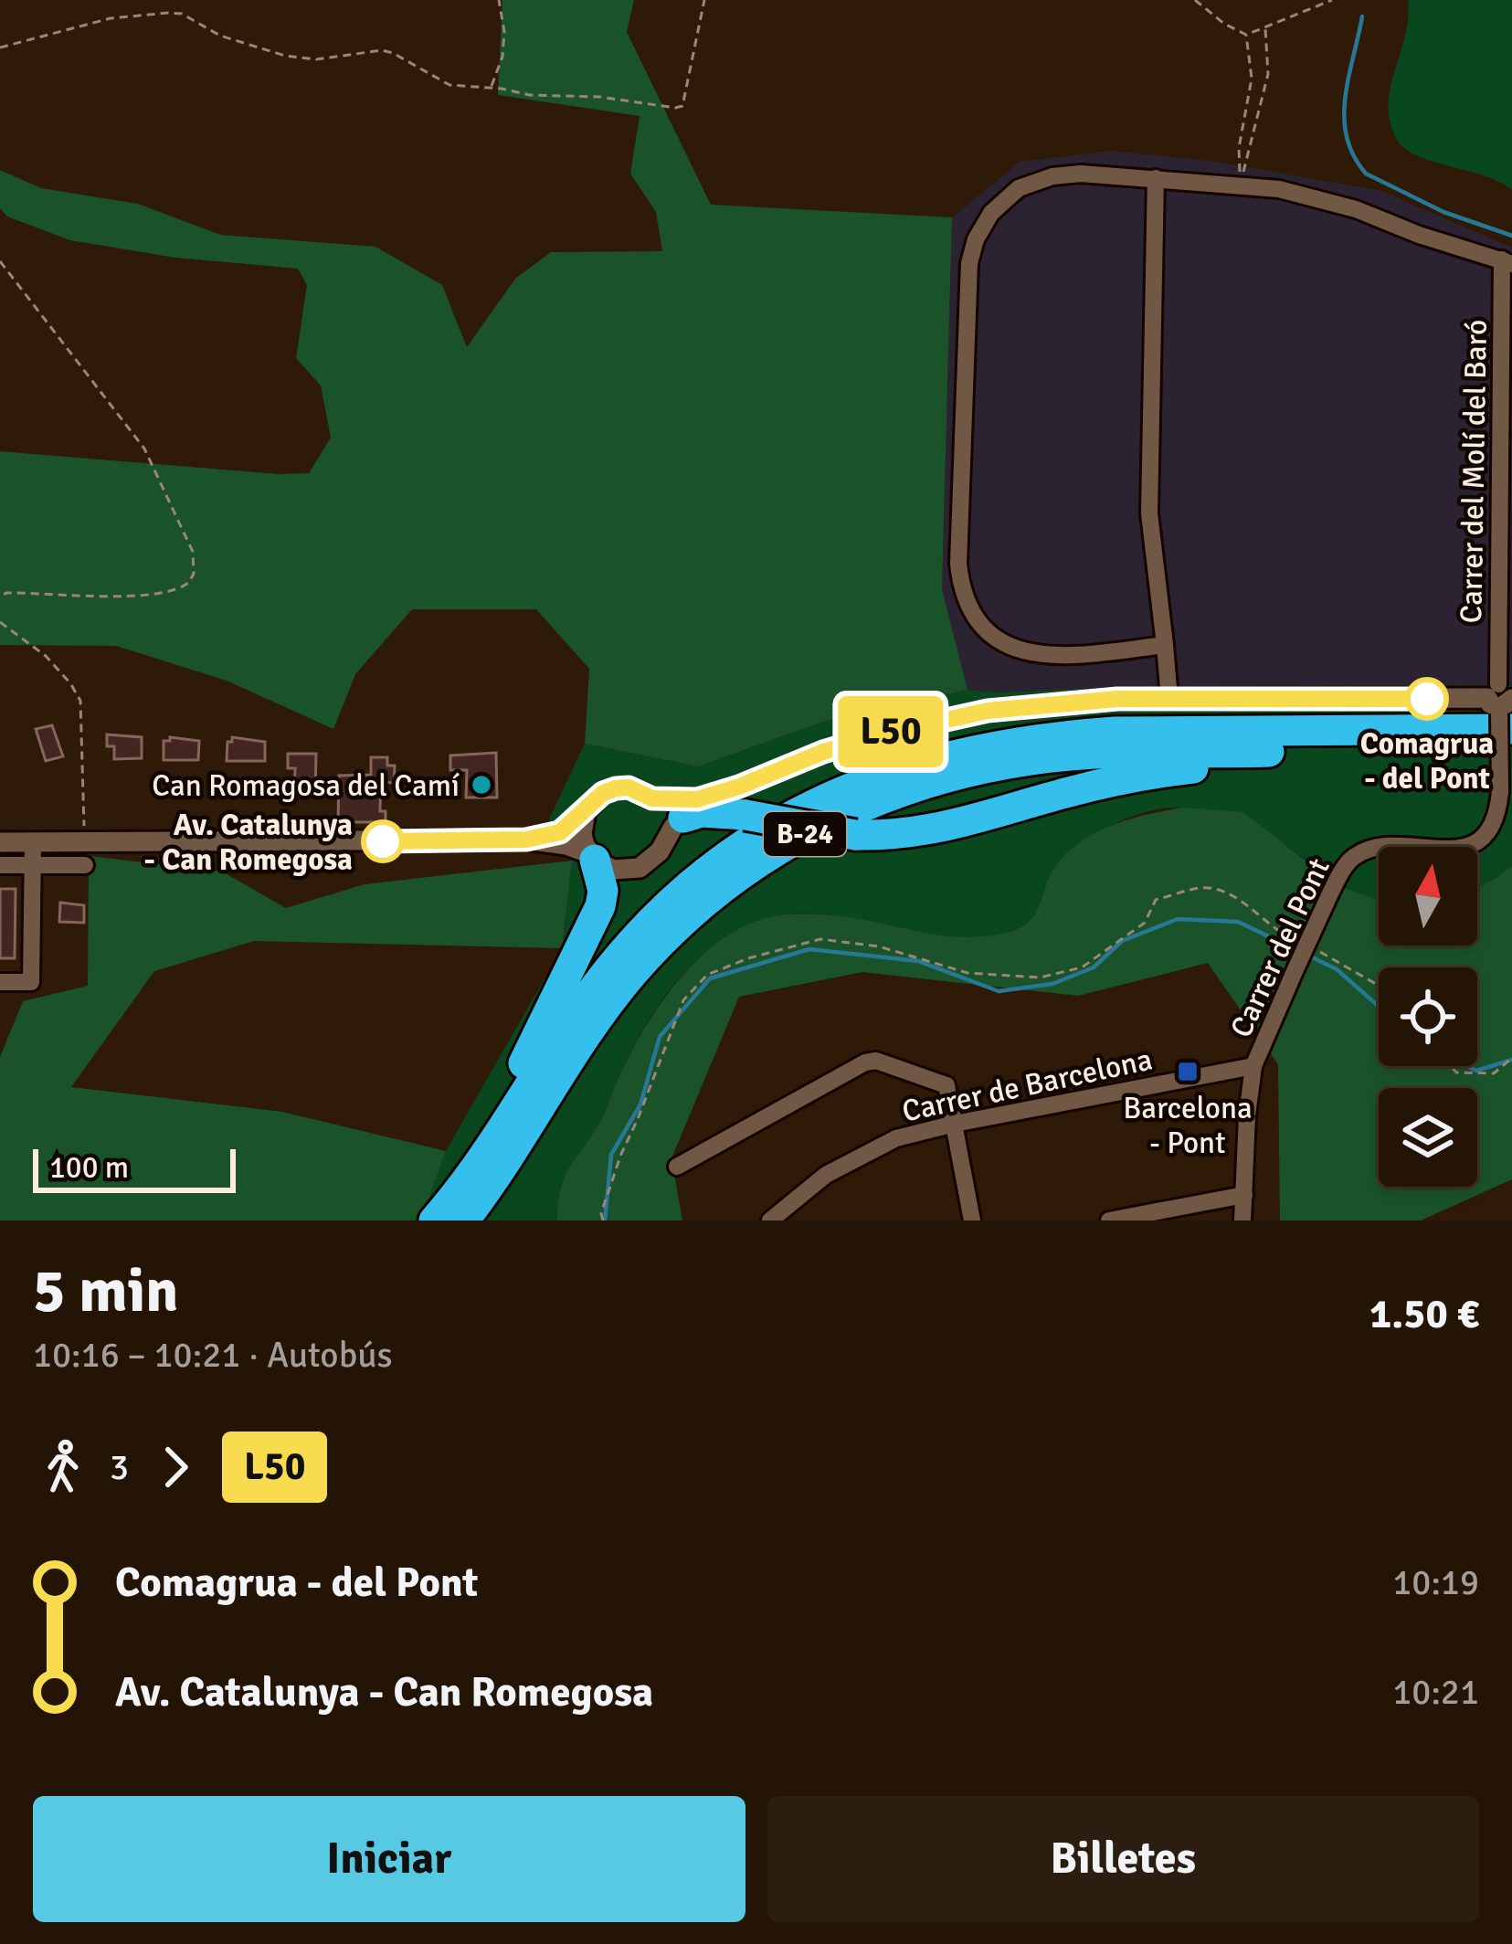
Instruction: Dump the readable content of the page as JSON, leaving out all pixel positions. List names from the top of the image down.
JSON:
{
  "streets": {
    "highway": ["B-24"],
    "street": ["Carrer del Molí del Baró", "Carrer del Pont", "Carrer de Barcelona"]
  },
  "crossings": [
    ["Carrer del Molí del Baró", "B-24"],
    ["Carrer del Molí del Baró", "Carrer del Pont"],
    ["B-24", "Carrer del Pont"],
    ["Carrer del Pont", "Carrer de Barcelona"]
  ],
  "places": {
    "other": ["Comagrua - del Pont", "Can Romagosa del Camí", "Av. Catalunya - Can Romegosa"],
    "transit": ["Barcelona - Pont"]
  },
  "lines": ["bus line L50"],
  "scale_bar": "100 m",
  "north": "top",
  "page": {
    "on_map": "L50",
    "scale": "100 m",
    "heading": ["5 min", "10:16 – 10:21 · Autobús", "1.50 €"],
    "legs": ["3", "L50"],
    "list": [
      {
        "name": "Comagrua - del Pont",
        "value": "10:19"
      },
      {
        "name": "Av. Catalunya - Can Romegosa",
        "value": "10:21"
      }
    ],
    "buttons": ["Iniciar", "Billetes"]
  }
}
